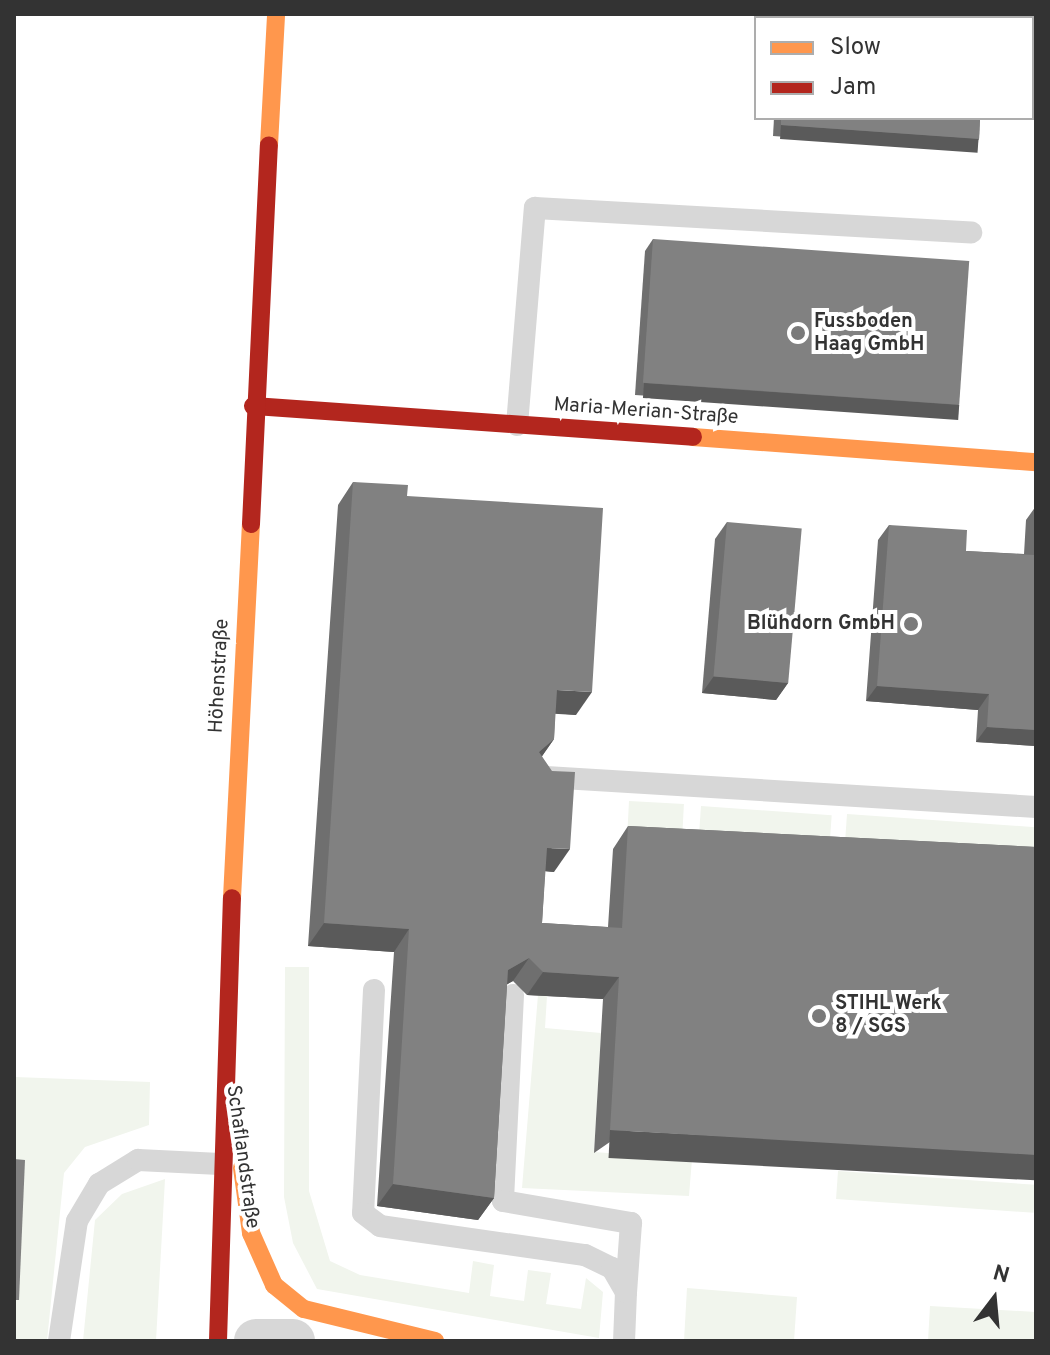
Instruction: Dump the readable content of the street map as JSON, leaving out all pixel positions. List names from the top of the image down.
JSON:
{
  "streets": {
    "main road": ["Maria-Merian-Straße", "Höhenstraße", "Schaflandstraße"]
  },
  "crossings": [
    ["Maria-Merian-Straße", "Höhenstraße"],
    ["Höhenstraße", "Schaflandstraße"]
  ],
  "places": ["Fussboden Haag GmbH", "Blühdorn GmbH", "STIHL Werk 8 / SGS"],
  "legend": ["Slow", "Jam"],
  "north": "top"
}
